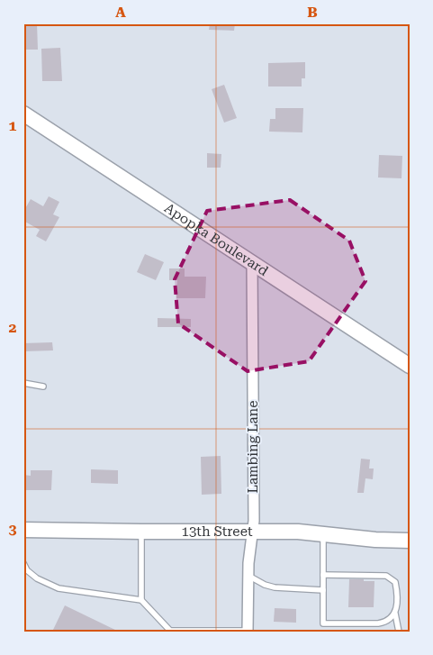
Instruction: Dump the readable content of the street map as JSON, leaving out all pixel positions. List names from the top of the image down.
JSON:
{
  "streets": {
    "street": ["Apopka Boulevard", "Lambing Lane", "13th Street"]
  },
  "crossings": [
    ["Apopka Boulevard", "Lambing Lane"],
    ["Lambing Lane", "13th Street"]
  ],
  "grid": {
    "columns": ["A", "B"],
    "rows": ["1", "2", "3"]
  }
}
